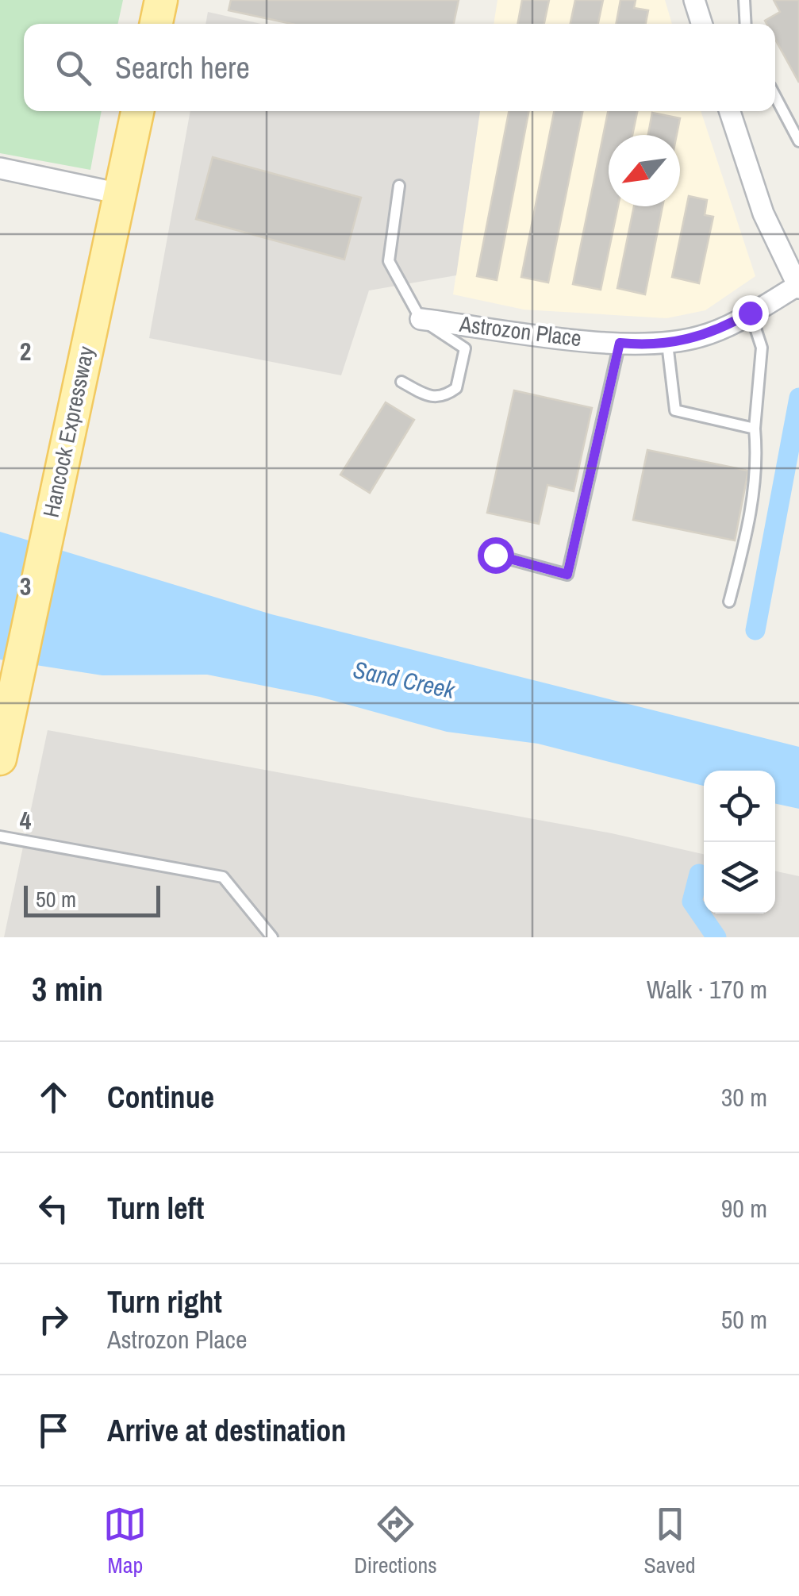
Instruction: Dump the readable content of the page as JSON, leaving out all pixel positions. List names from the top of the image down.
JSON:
{
  "streets": {
    "main road": ["Hancock Expressway"],
    "street": ["Astrozon Place"]
  },
  "water": ["Sand Creek"],
  "scale_bar": "50 m",
  "north": "bottom left",
  "page": {
    "search": "Search here",
    "scale": "50 m",
    "heading": ["3 min", "Walk · 170 m"],
    "list": [
      ["Continue", "30 m"],
      ["Turn left", "90 m"],
      ["Turn right", "Astrozon Place", "50 m"],
      "Arrive at destination"
    ],
    "nav": ["Map", "Directions", "Saved"]
  },
  "grid": {
    "rows": ["2", "3", "4"]
  }
}
